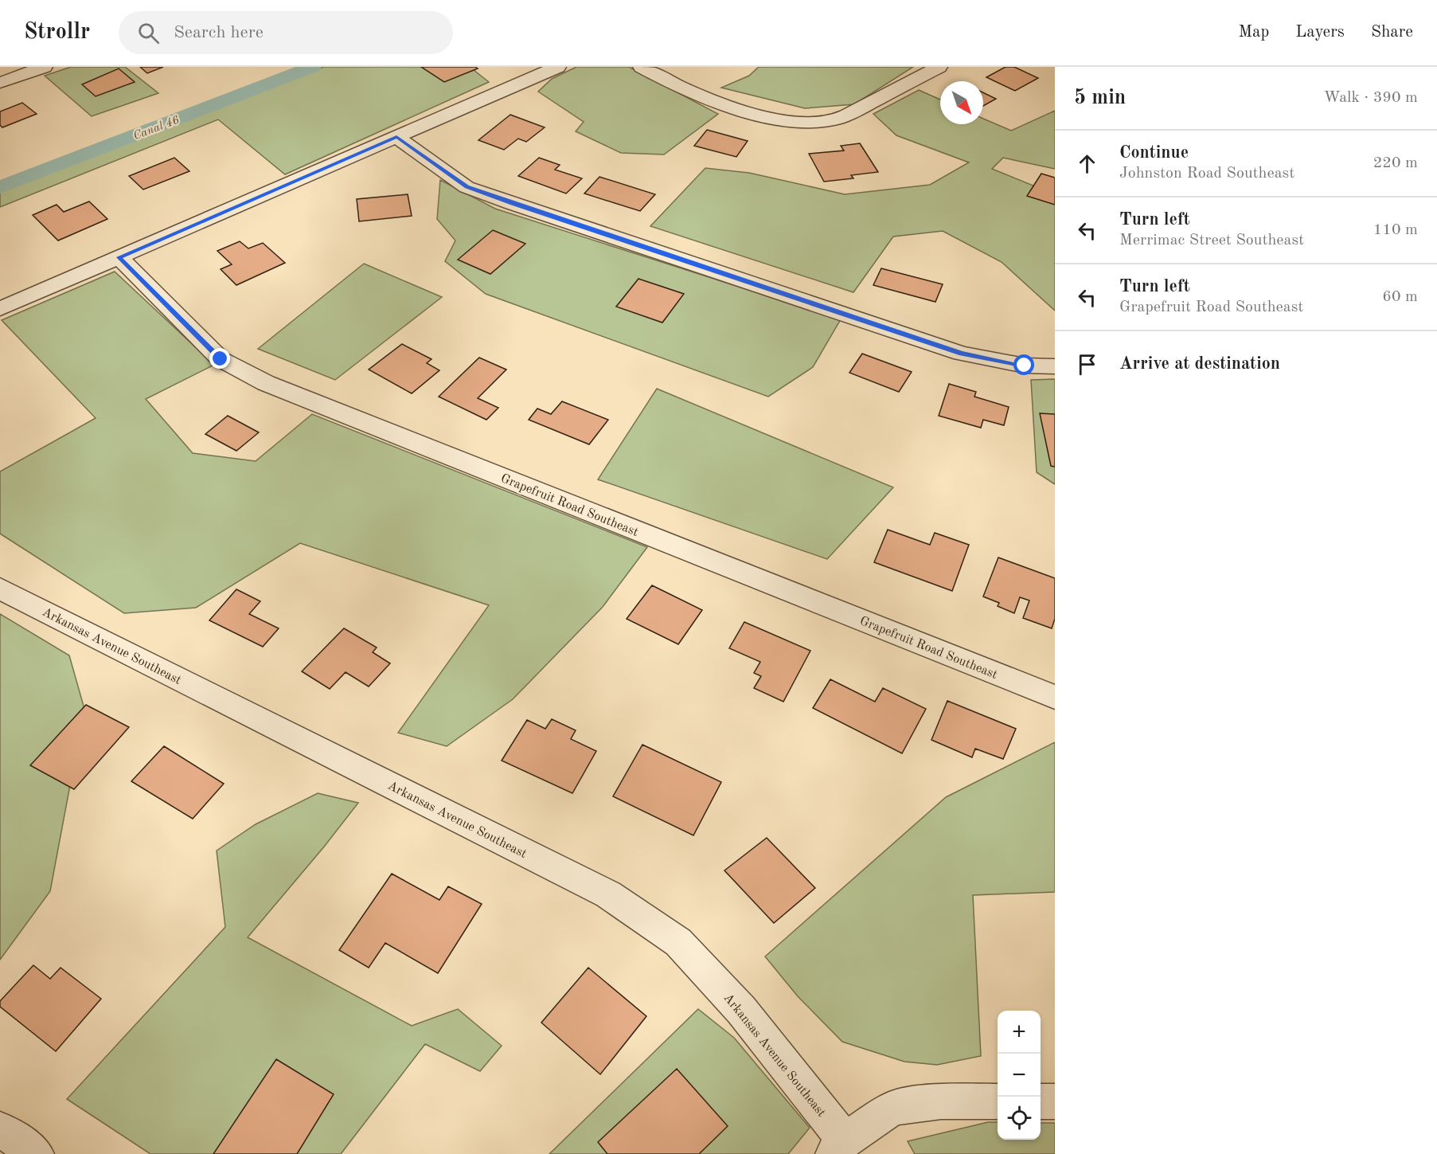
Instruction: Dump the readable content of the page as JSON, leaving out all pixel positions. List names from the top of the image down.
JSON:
{
  "streets": {
    "street": ["Grapefruit Road Southeast", "Arkansas Avenue Southeast"]
  },
  "water": ["Canal 46"],
  "north": "bottom right",
  "page": {
    "header": "Strollr",
    "search": "Search here",
    "nav": ["Map", "Layers", "Share"],
    "heading": ["5 min", "Walk · 390 m"],
    "list": [
      ["Continue", "Johnston Road Southeast", "220 m"],
      ["Turn left", "Merrimac Street Southeast", "110 m"],
      ["Turn left", "Grapefruit Road Southeast", "60 m"],
      "Arrive at destination"
    ],
    "map_buttons": ["+", "−"]
  }
}
